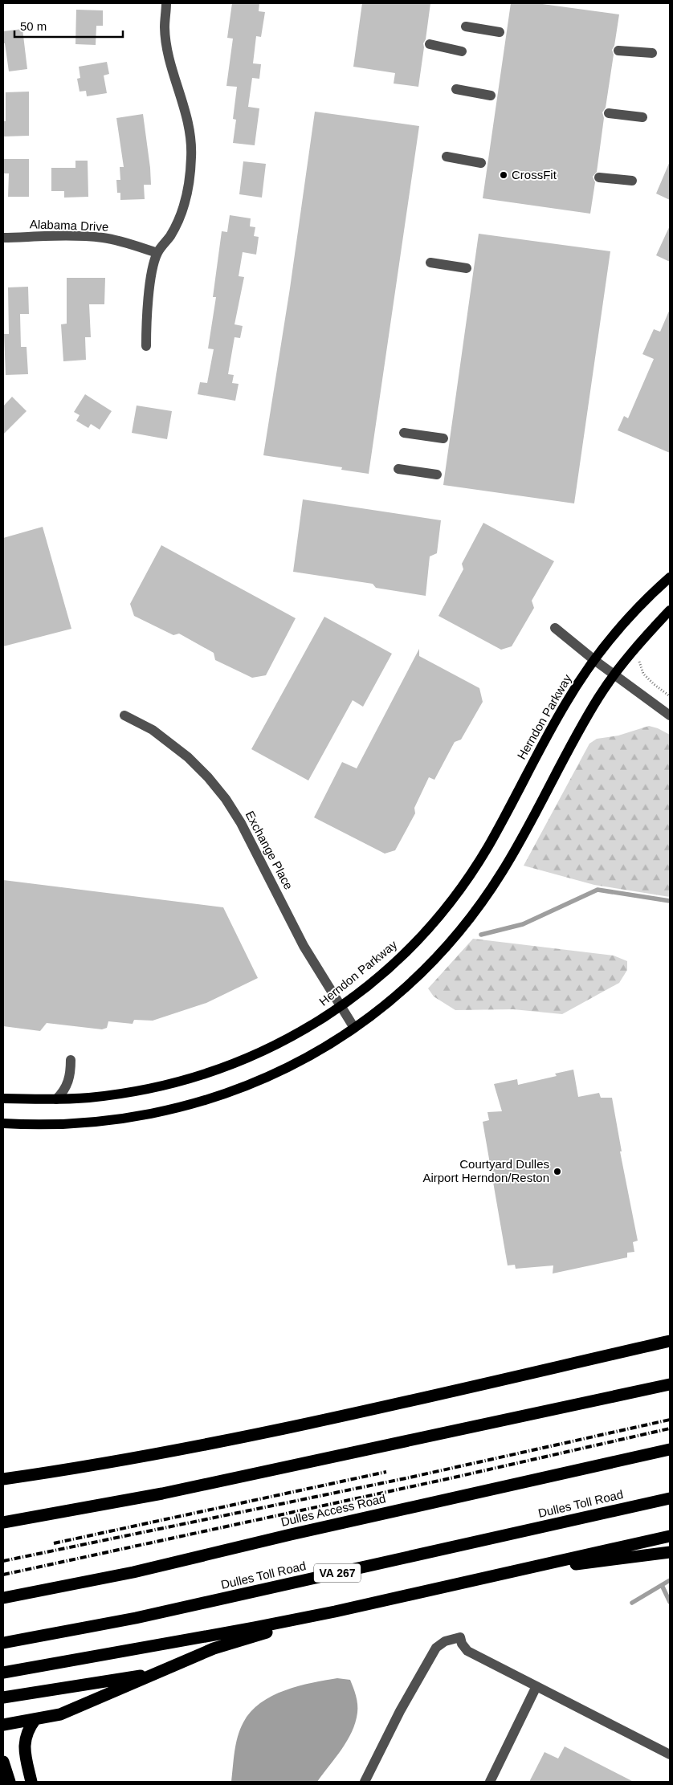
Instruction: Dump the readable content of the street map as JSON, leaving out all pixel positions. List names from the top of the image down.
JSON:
{
  "streets": {
    "highway": ["Dulles Toll Road", "Dulles Access Road", "VA 267"],
    "main road": ["Herndon Parkway"],
    "street": ["Alabama Drive", "Exchange Place"]
  },
  "crossings": [
    ["Herndon Parkway", "Exchange Place"]
  ],
  "places": ["CrossFit", "Courtyard Dulles Airport Herndon/Reston"],
  "scale_bar": "50 m"
}
